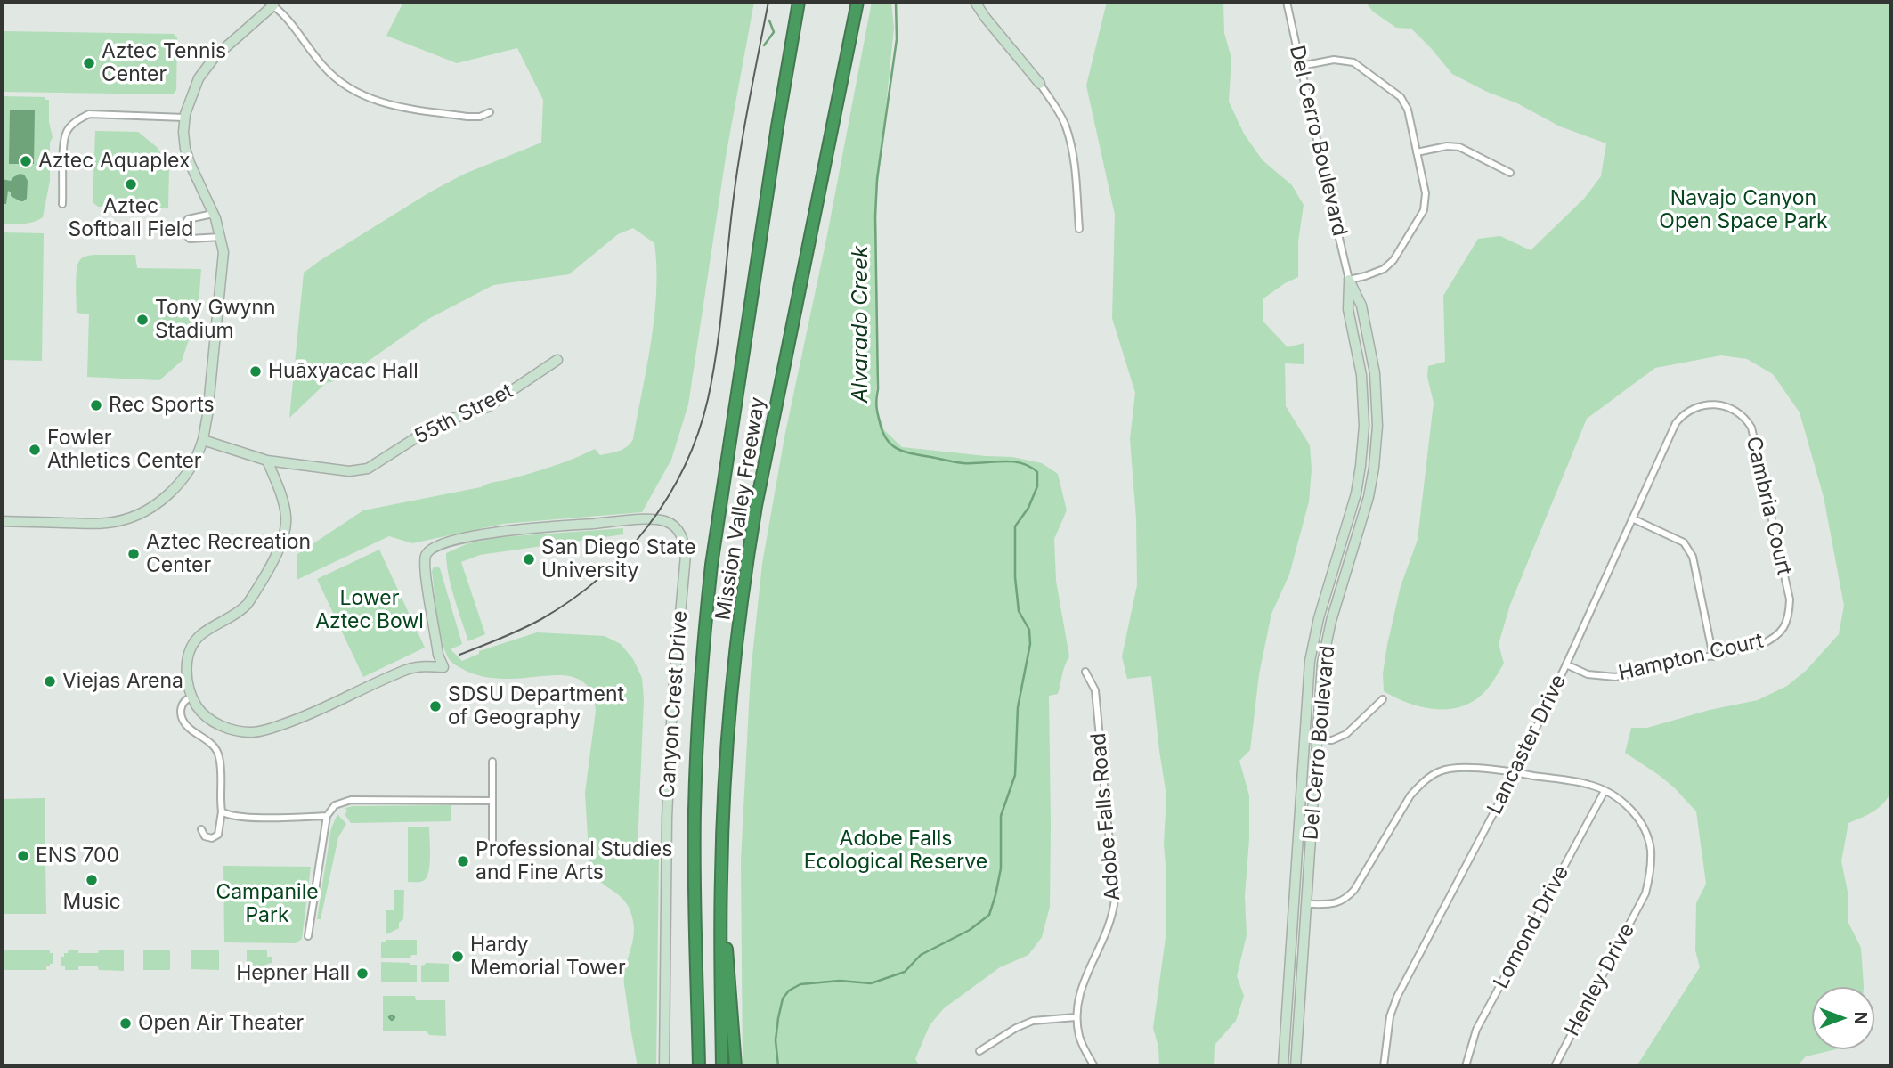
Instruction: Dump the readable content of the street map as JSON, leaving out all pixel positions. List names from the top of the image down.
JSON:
{
  "streets": {
    "highway": ["Mission Valley Freeway"],
    "street": [
      "Del Cerro Boulevard",
      "55th Street",
      "Cambria Court",
      "Hampton Court",
      "Canyon Crest Drive",
      "Lancaster Drive",
      "Adobe Falls Road",
      "Lomond Drive",
      "Henley Drive"
    ]
  },
  "crossings": [
    ["Del Cerro Boulevard", "Henley Drive"],
    ["55th Street", "Canyon Crest Drive"],
    ["Cambria Court", "Hampton Court"],
    ["Cambria Court", "Lancaster Drive"],
    ["Hampton Court", "Lancaster Drive"],
    ["Lancaster Drive", "Henley Drive"],
    ["Lomond Drive", "Henley Drive"]
  ],
  "water": ["Alvarado Creek"],
  "parks": [
    "Navajo Canyon Open Space Park",
    "Lower Aztec Bowl",
    "Adobe Falls Ecological Reserve",
    "Campanile Park"
  ],
  "places": [
    "Aztec Tennis Center",
    "Aztec Aquaplex",
    "Aztec Softball Field",
    "Tony Gwynn Stadium",
    "Huāxyacac Hall",
    "Rec Sports",
    "Fowler Athletics Center",
    "Aztec Recreation Center",
    "San Diego State University",
    "Viejas Arena",
    "SDSU Department of Geography",
    "ENS 700",
    "Professional Studies and Fine Arts",
    "Music",
    "Hardy Memorial Tower",
    "Hepner Hall",
    "Open Air Theater"
  ],
  "north": "right"
}
